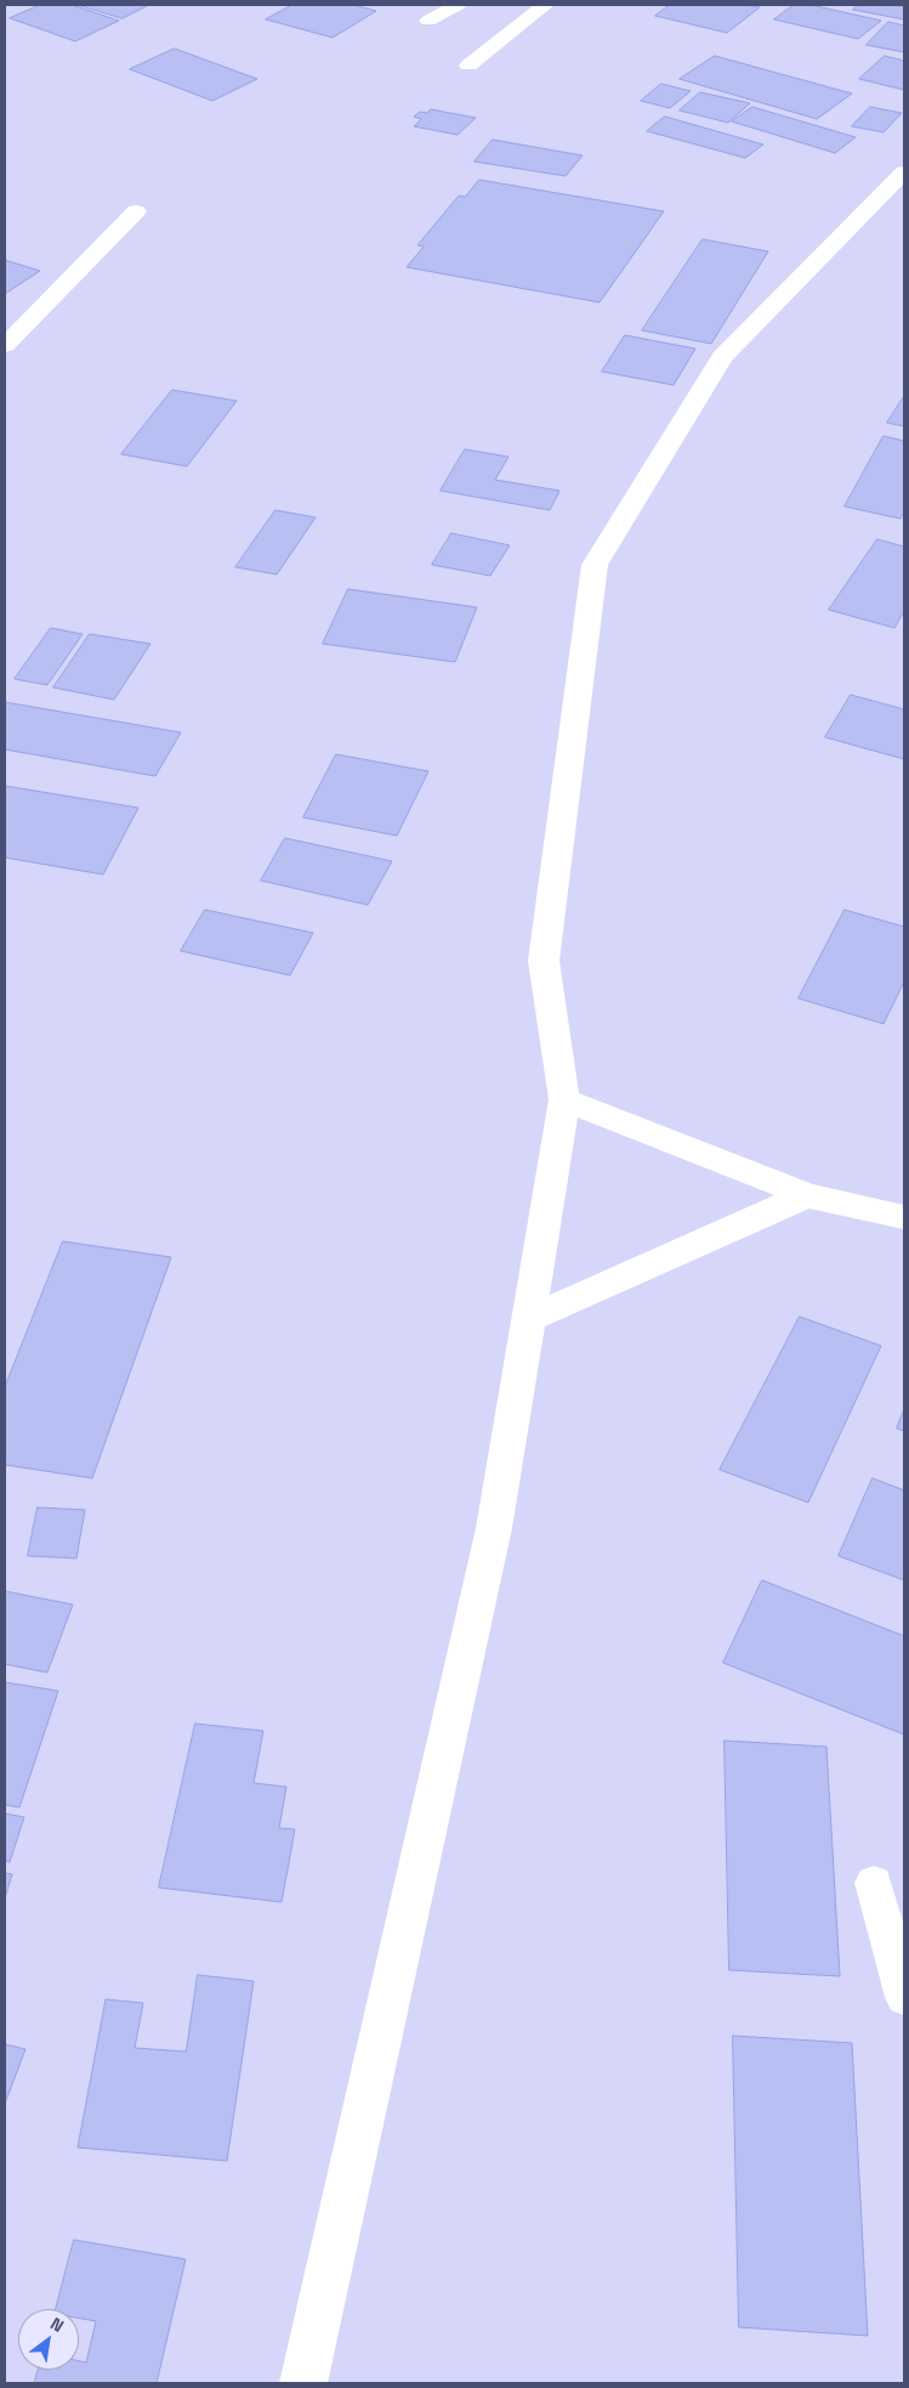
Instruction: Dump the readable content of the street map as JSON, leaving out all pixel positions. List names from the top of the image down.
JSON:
{
  "north": "top right"
}
